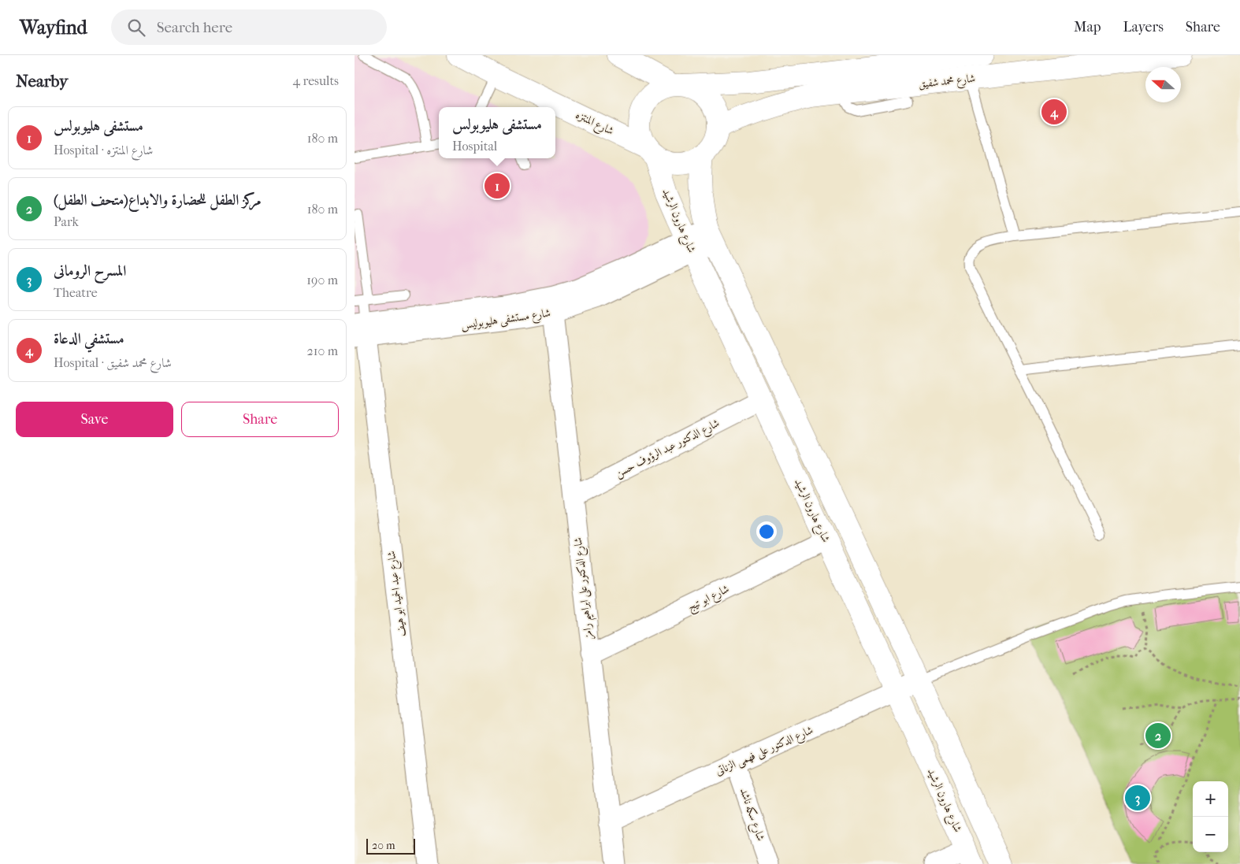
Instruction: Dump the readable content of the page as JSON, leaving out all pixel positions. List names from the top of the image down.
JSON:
{
  "streets": {
    "street": [
      "شارع محمد شفيق",
      "شارع المنتزه",
      "شارع هارون الرشيد",
      "شارع مستشفى هليوبوليس",
      "شارع الدكتور عبد الرؤوف حسن",
      "شارع الدكتور على ابراهيم رامز",
      "شارع عبد الحميد ابو هيف",
      "شارع ابو تيج",
      "شارع الدكتور على فهمى الزناتى",
      "شارع سكه ناشد"
    ]
  },
  "crossings": [
    ["شارع محمد شفيق", "شارع المنتزه"],
    ["شارع محمد شفيق", "شارع هارون الرشيد"],
    ["شارع المنتزه", "شارع هارون الرشيد"],
    ["شارع هارون الرشيد", "شارع مستشفى هليوبوليس"],
    ["شارع هارون الرشيد", "شارع الدكتور عبد الرؤوف حسن"],
    ["شارع هارون الرشيد", "شارع ابو تيج"],
    ["شارع هارون الرشيد", "شارع الدكتور على فهمى الزناتى"],
    ["شارع مستشفى هليوبوليس", "شارع الدكتور على ابراهيم رامز"],
    ["شارع مستشفى هليوبوليس", "شارع عبد الحميد ابو هيف"],
    ["شارع الدكتور عبد الرؤوف حسن", "شارع الدكتور على ابراهيم رامز"],
    ["شارع الدكتور على ابراهيم رامز", "شارع ابو تيج"],
    ["شارع الدكتور على ابراهيم رامز", "شارع الدكتور على فهمى الزناتى"],
    ["شارع الدكتور على فهمى الزناتى", "شارع سكه ناشد"]
  ],
  "scale_bar": "20 m",
  "north": "left",
  "page": {
    "header": "Wayfind",
    "search": "Search here",
    "nav": ["Map", "Layers", "Share"],
    "heading": ["Nearby", "4 results"],
    "pins": [
      "4",
      "1",
      "2",
      "3"
    ],
    "list": [
      {
        "mark": "1",
        "name": "مستشفى هليوبولس",
        "note": "Hospital · شارع المنتزه",
        "value": "180 m"
      },
      {
        "mark": "2",
        "name": "مركز الطفل للحضارة والابداع(متحف الطفل)",
        "note": "Park",
        "value": "180 m"
      },
      {
        "mark": "3",
        "name": "المسرح الرومانى",
        "note": "Theatre",
        "value": "190 m"
      },
      {
        "mark": "4",
        "name": "مستشفي الدعاة",
        "note": "Hospital · شارع محمد شفيق",
        "value": "210 m"
      }
    ],
    "popup": ["مستشفى هليوبولس", "Hospital"],
    "buttons": ["Save", "Share"],
    "map_buttons": ["+", "−"],
    "scale": "20 m"
  }
}
